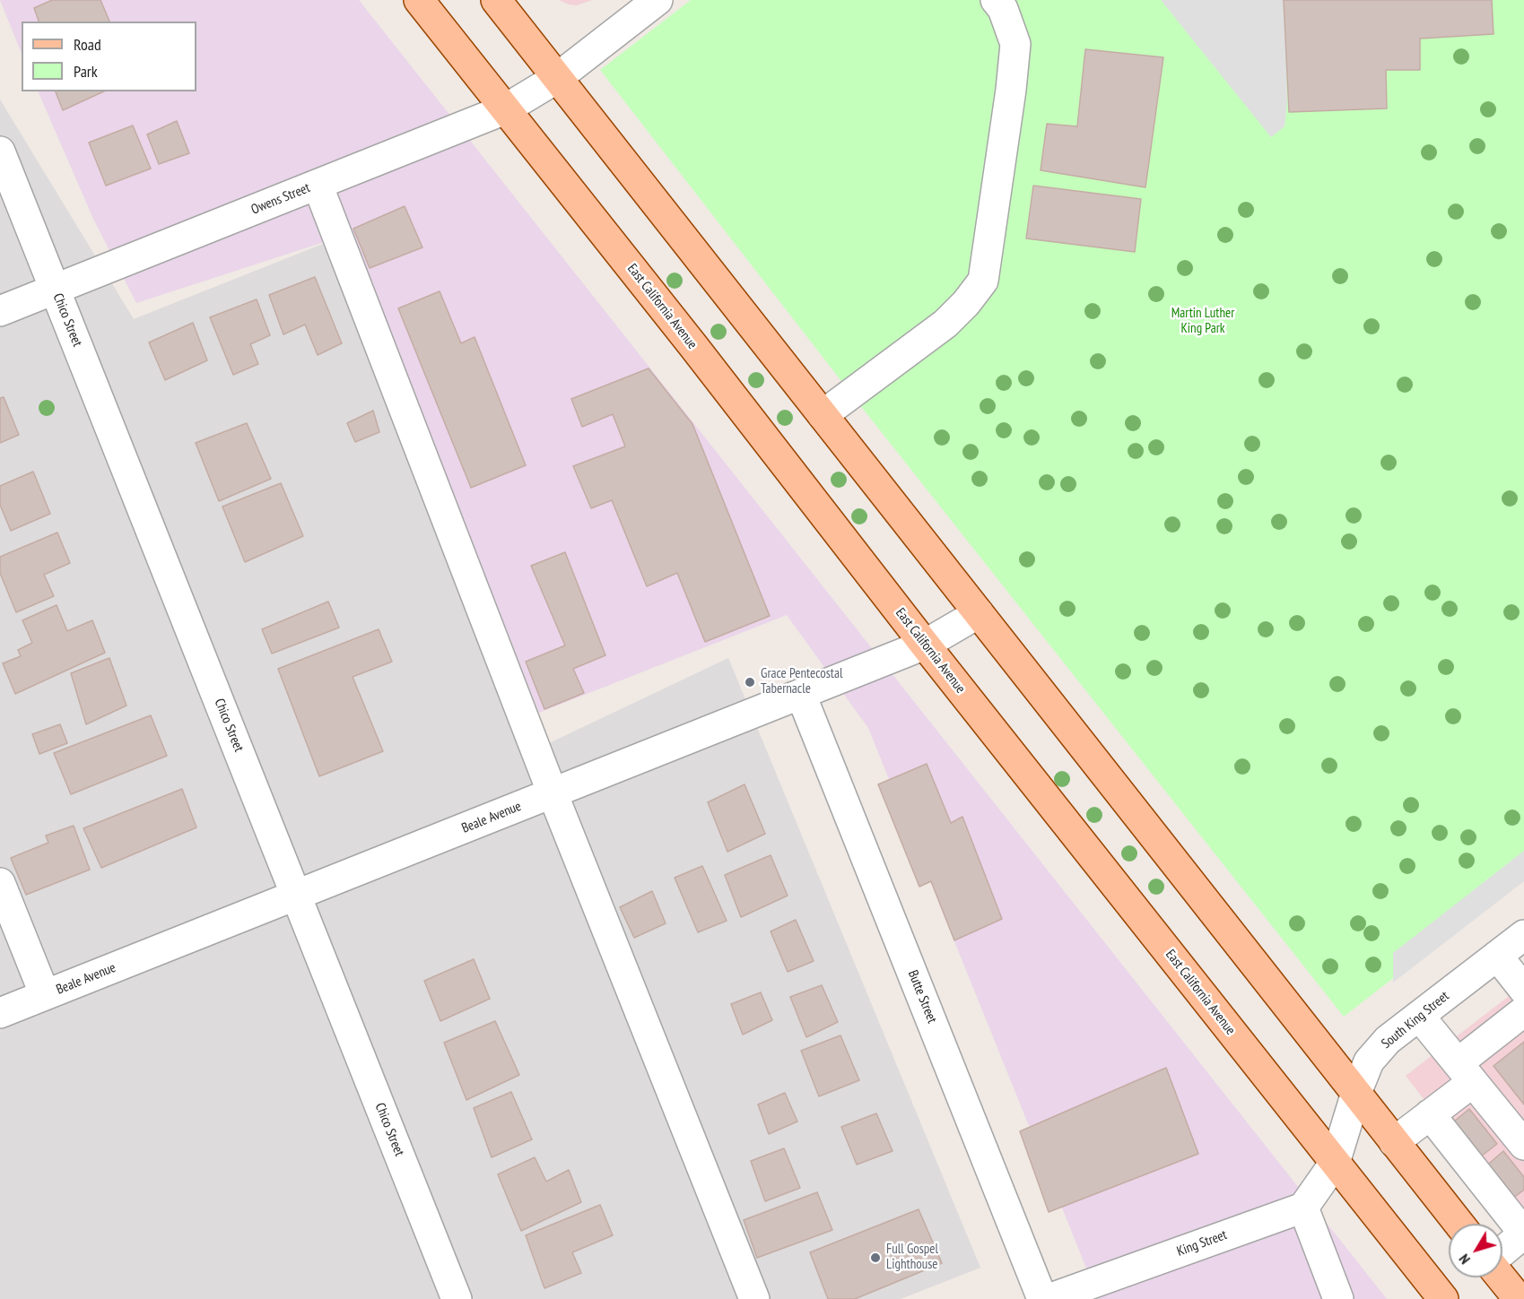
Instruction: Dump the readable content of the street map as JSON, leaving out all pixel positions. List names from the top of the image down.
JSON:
{
  "streets": {
    "main road": ["East California Avenue"],
    "street": [
      "Owens Street",
      "Chico Street",
      "Beale Avenue",
      "Butte Street",
      "South King Street",
      "King Street"
    ]
  },
  "crossings": [
    ["Owens Street", "East California Avenue"],
    ["Owens Street", "Chico Street"],
    ["East California Avenue", "Beale Avenue"],
    ["East California Avenue", "South King Street"],
    ["Chico Street", "Beale Avenue"],
    ["Beale Avenue", "Butte Street"]
  ],
  "parks": ["Martin Luther King Park"],
  "places": ["Grace Pentecostal Tabernacle", "Full Gospel Lighthouse"],
  "legend": ["Road", "Park"],
  "north": "bottom left"
}
